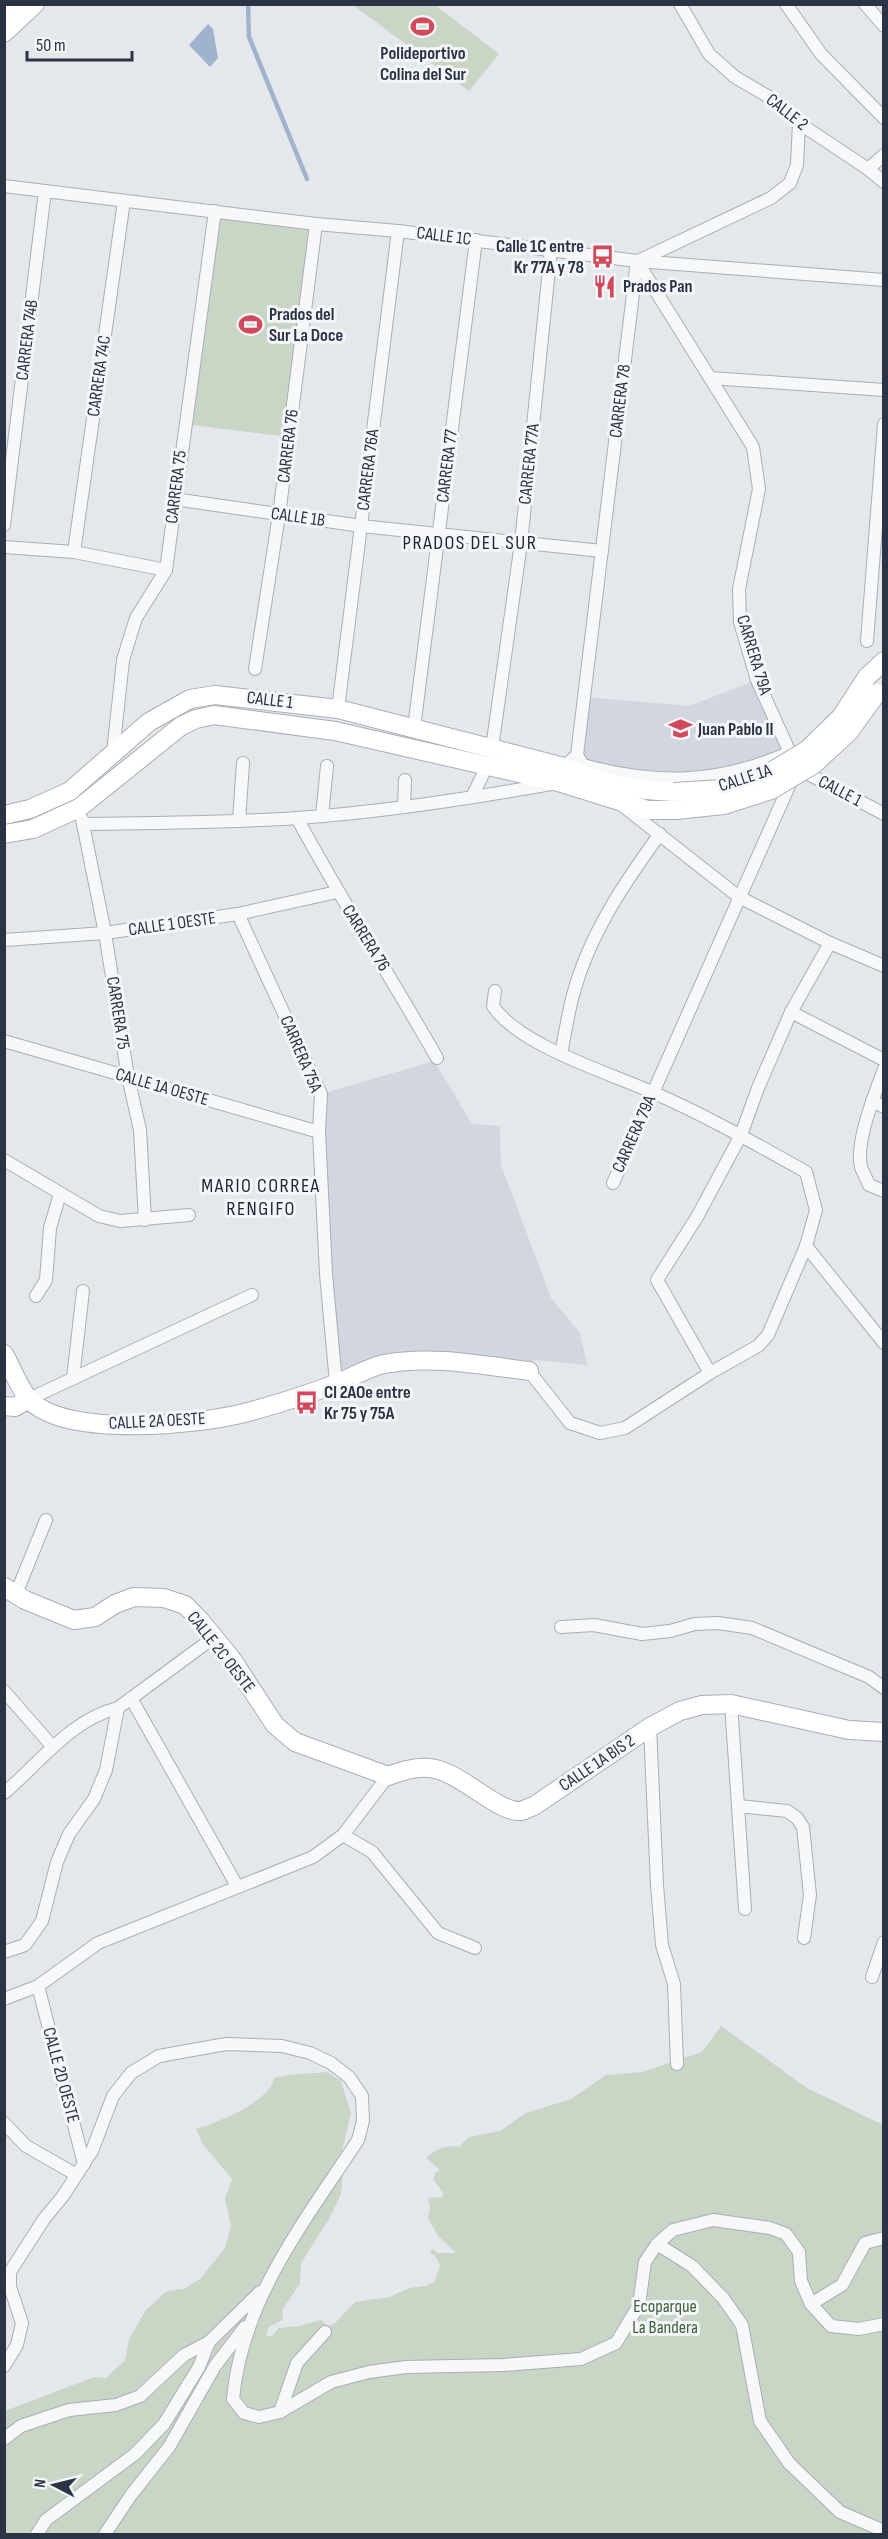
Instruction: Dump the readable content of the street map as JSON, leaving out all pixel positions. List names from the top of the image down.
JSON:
{
  "streets": {
    "street": [
      "CALLE 2",
      "CALLE 1C",
      "CARRERA 74B",
      "CARRERA 74C",
      "CARRERA 78",
      "CARRERA 76",
      "CARRERA 77A",
      "CARRERA 77",
      "CARRERA 76A",
      "CARRERA 75",
      "CALLE 1B",
      "CARRERA 79A",
      "CALLE 1",
      "CALLE 1A",
      "CALLE 1 OESTE",
      "CARRERA 75A",
      "CALLE 1A OESTE",
      "CALLE 2A OESTE",
      "CALLE 2C OESTE",
      "CALLE 1A BIS 2",
      "CALLE 2D OESTE"
    ]
  },
  "crossings": [
    ["CALLE 1C", "CARRERA 74B"],
    ["CALLE 1C", "CARRERA 74C"],
    ["CALLE 1C", "CARRERA 78"],
    ["CALLE 1C", "CARRERA 76"],
    ["CALLE 1C", "CARRERA 77A"],
    ["CALLE 1C", "CARRERA 77"],
    ["CALLE 1C", "CARRERA 76A"],
    ["CALLE 1C", "CARRERA 75"],
    ["CALLE 1C", "CARRERA 79A"],
    ["CARRERA 78", "CALLE 1B"],
    ["CARRERA 78", "CARRERA 79A"],
    ["CARRERA 78", "CALLE 1"],
    ["CARRERA 78", "CALLE 1A"],
    ["CARRERA 76", "CALLE 1B"],
    ["CARRERA 76", "CALLE 1"],
    ["CARRERA 76", "CALLE 1 OESTE"],
    ["CARRERA 77A", "CALLE 1B"],
    ["CARRERA 77A", "CALLE 1"],
    ["CARRERA 77", "CALLE 1B"],
    ["CARRERA 77", "CALLE 1"],
    ["CARRERA 76A", "CALLE 1B"],
    ["CARRERA 76A", "CALLE 1"],
    ["CARRERA 75", "CALLE 1B"],
    ["CARRERA 75", "CALLE 1"],
    ["CARRERA 75", "CALLE 1 OESTE"],
    ["CARRERA 75", "CALLE 1A OESTE"],
    ["CARRERA 79A", "CALLE 1"],
    ["CALLE 1", "CALLE 1A"],
    ["CALLE 1 OESTE", "CARRERA 75A"],
    ["CARRERA 75A", "CALLE 1A OESTE"],
    ["CARRERA 75A", "CALLE 2A OESTE"],
    ["CALLE 2C OESTE", "CALLE 1A BIS 2"]
  ],
  "districts": ["PRADOS DEL SUR", "MARIO CORREA RENGIFO"],
  "parks": ["Ecoparque La Bandera"],
  "places": {
    "sports": ["Polideportivo Colina del Sur", "Prados del Sur La Doce"],
    "bus stop": ["Calle 1C entre Kr 77A y 78", "Cl 2AOe entre Kr 75 y 75A"],
    "restaurant": ["Prados Pan"],
    "school or university": ["Juan Pablo II"]
  },
  "scale_bar": "50 m",
  "north": "left"
}
